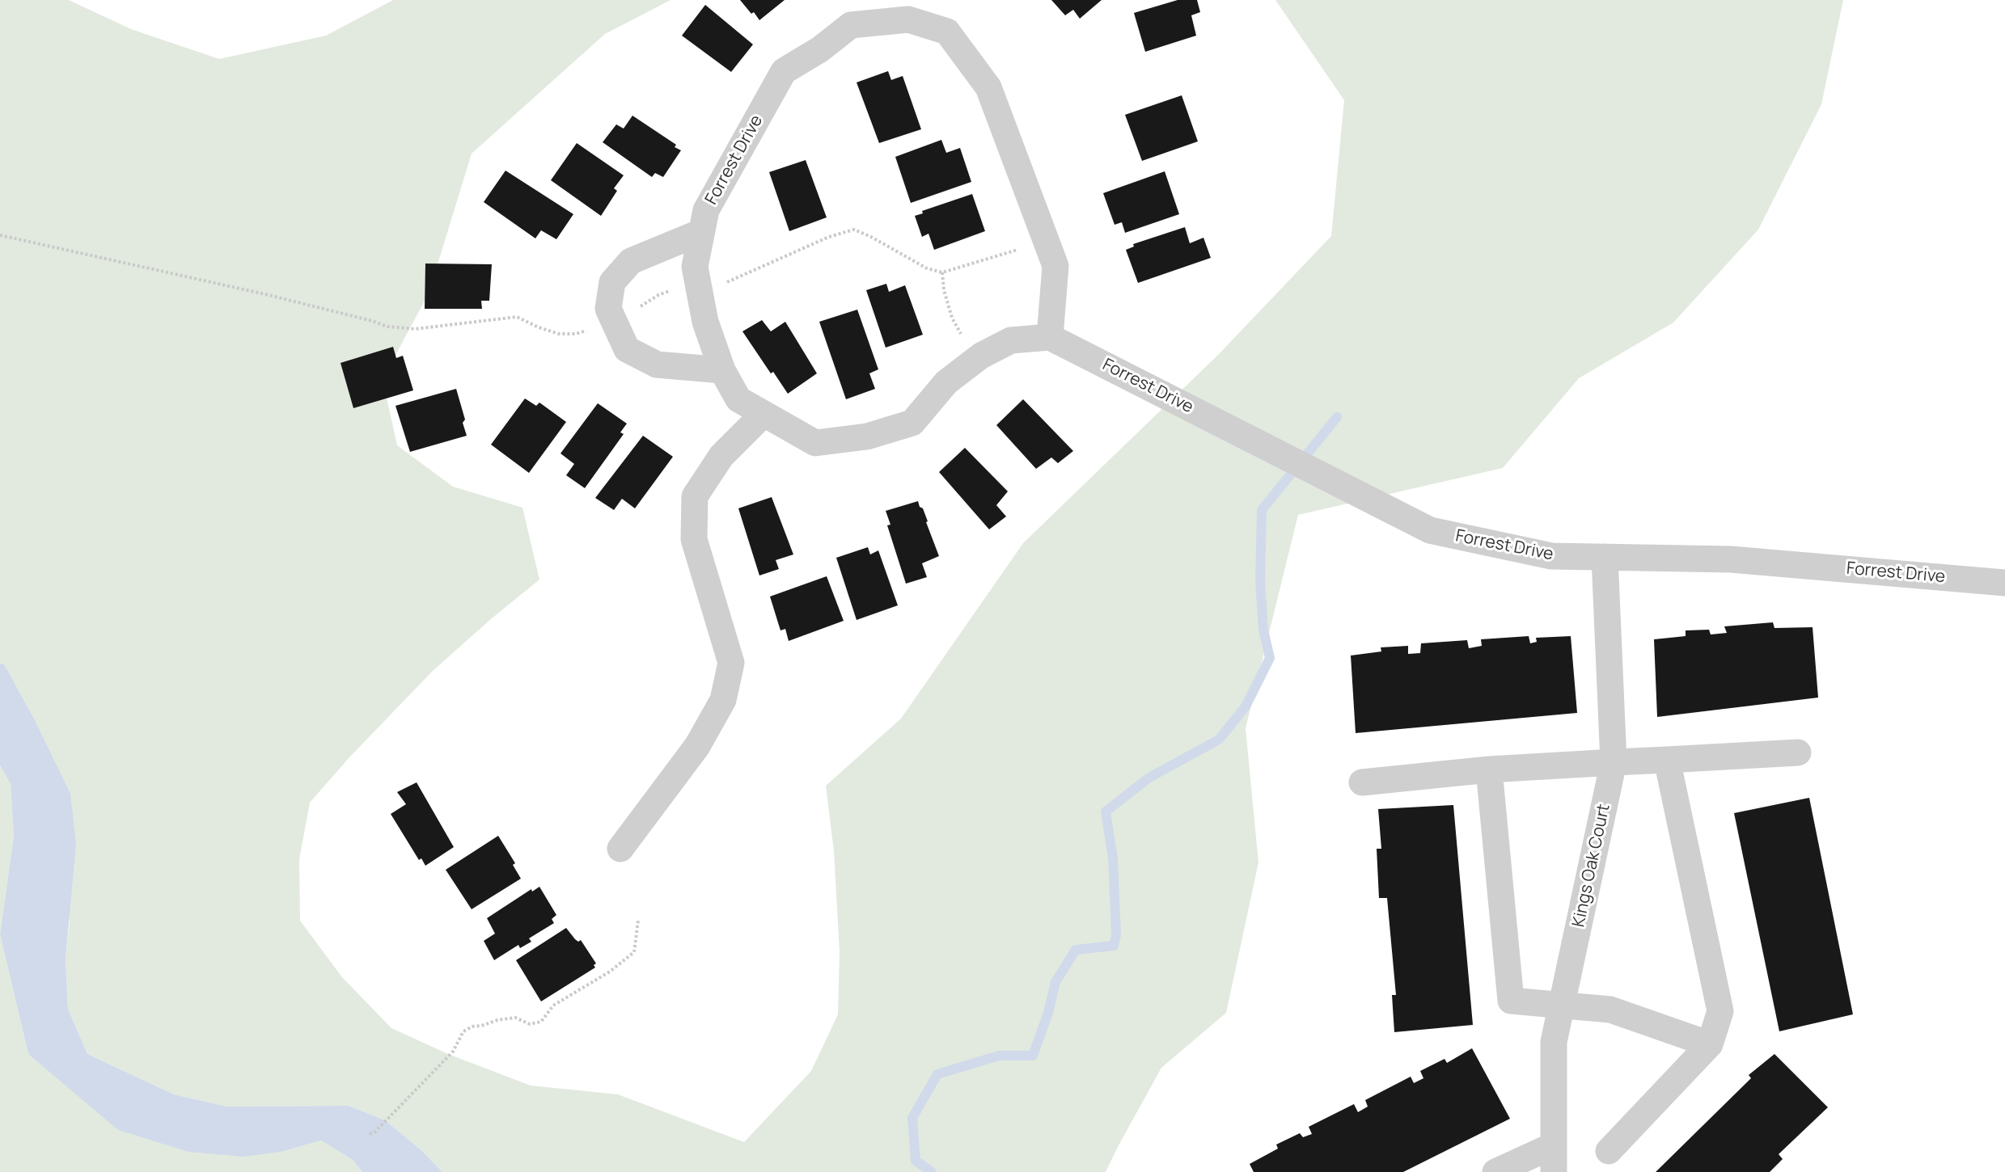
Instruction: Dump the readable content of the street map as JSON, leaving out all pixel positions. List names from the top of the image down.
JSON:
{
  "streets": {
    "street": ["Forrest Drive", "Kings Oak Court"]
  },
  "crossings": [
    ["Forrest Drive", "Kings Oak Court"]
  ]
}
